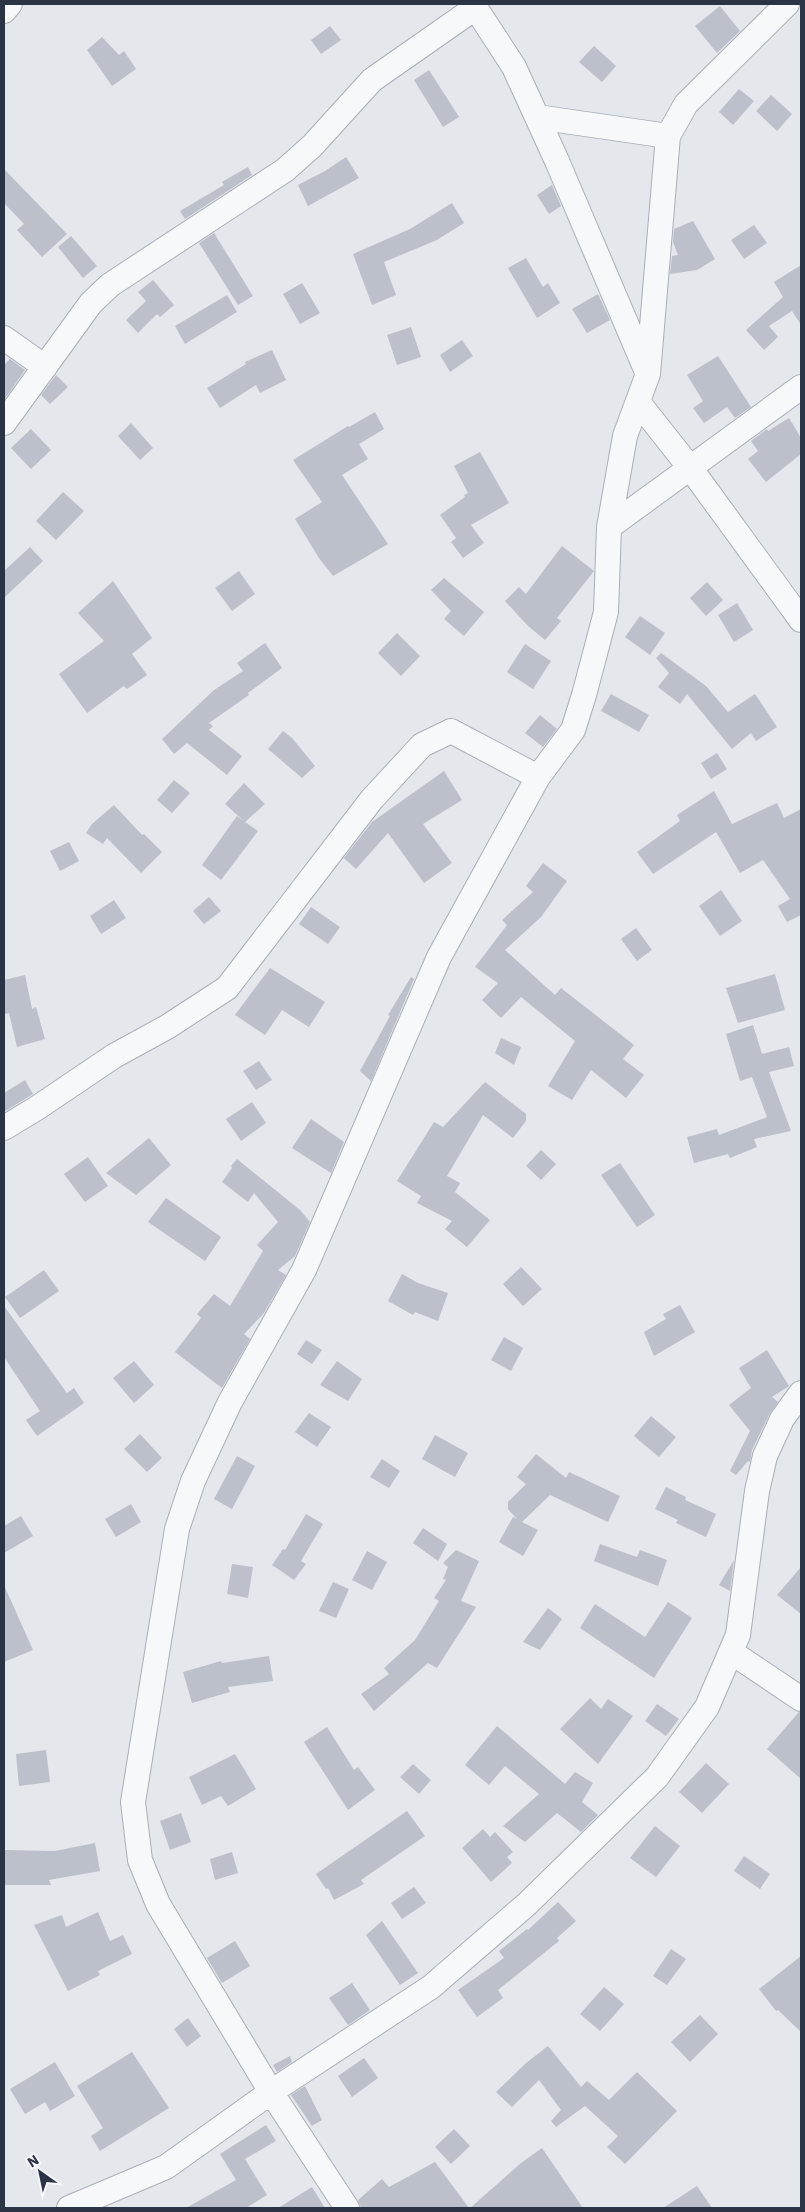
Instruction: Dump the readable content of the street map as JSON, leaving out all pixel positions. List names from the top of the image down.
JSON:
{
  "north": "top left"
}
